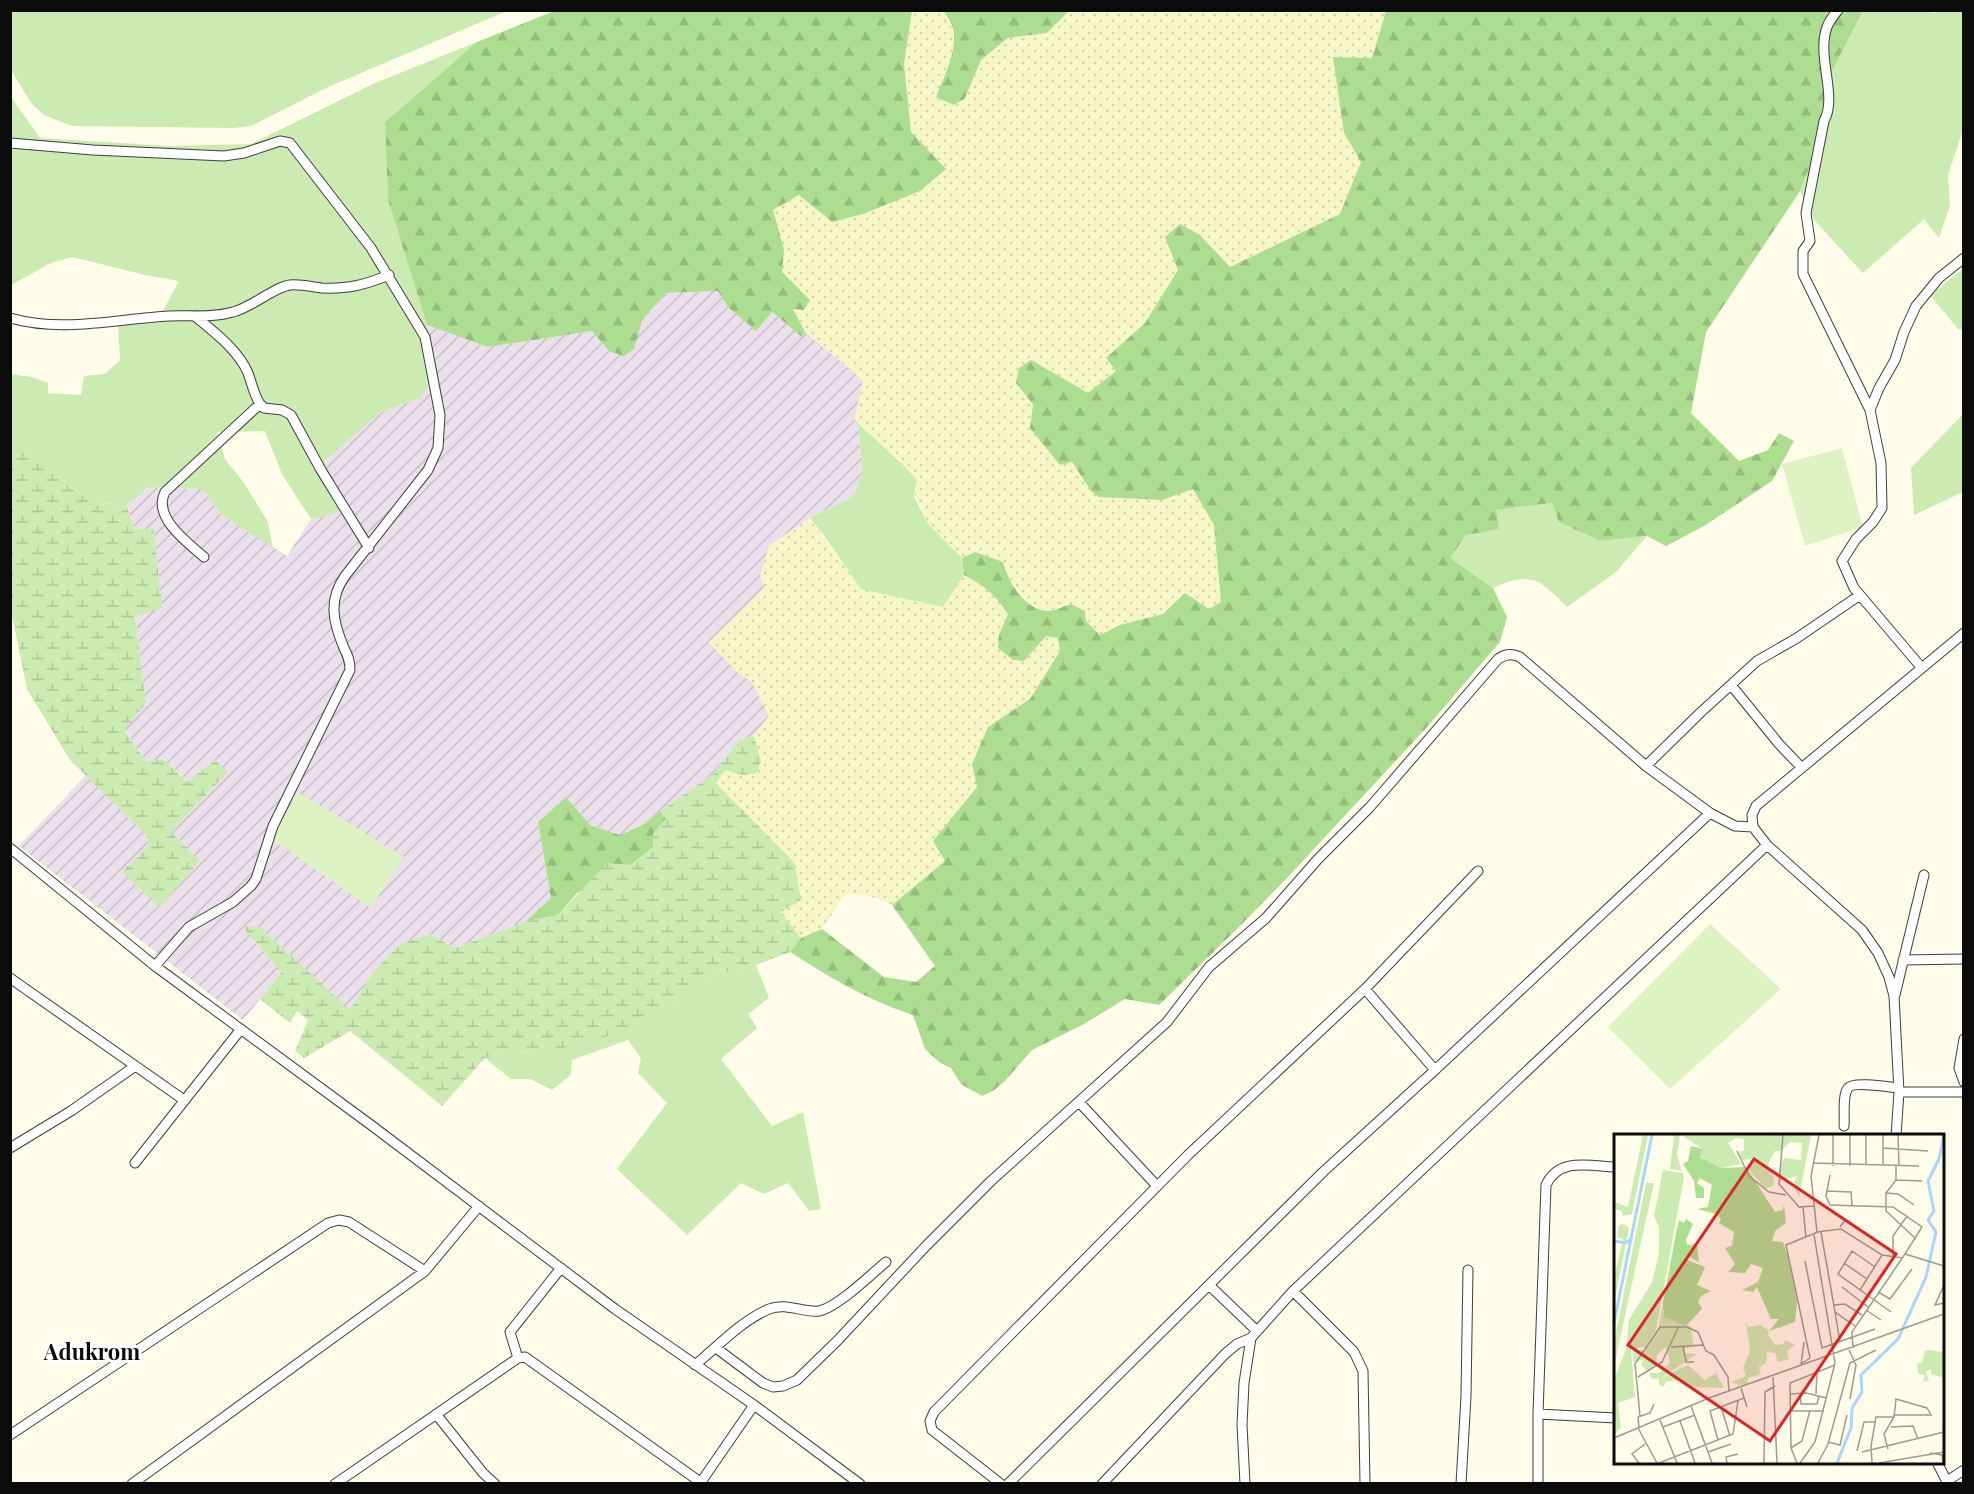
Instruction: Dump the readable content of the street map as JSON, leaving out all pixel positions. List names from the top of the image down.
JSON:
{
  "districts": ["Adukrom"]
}
